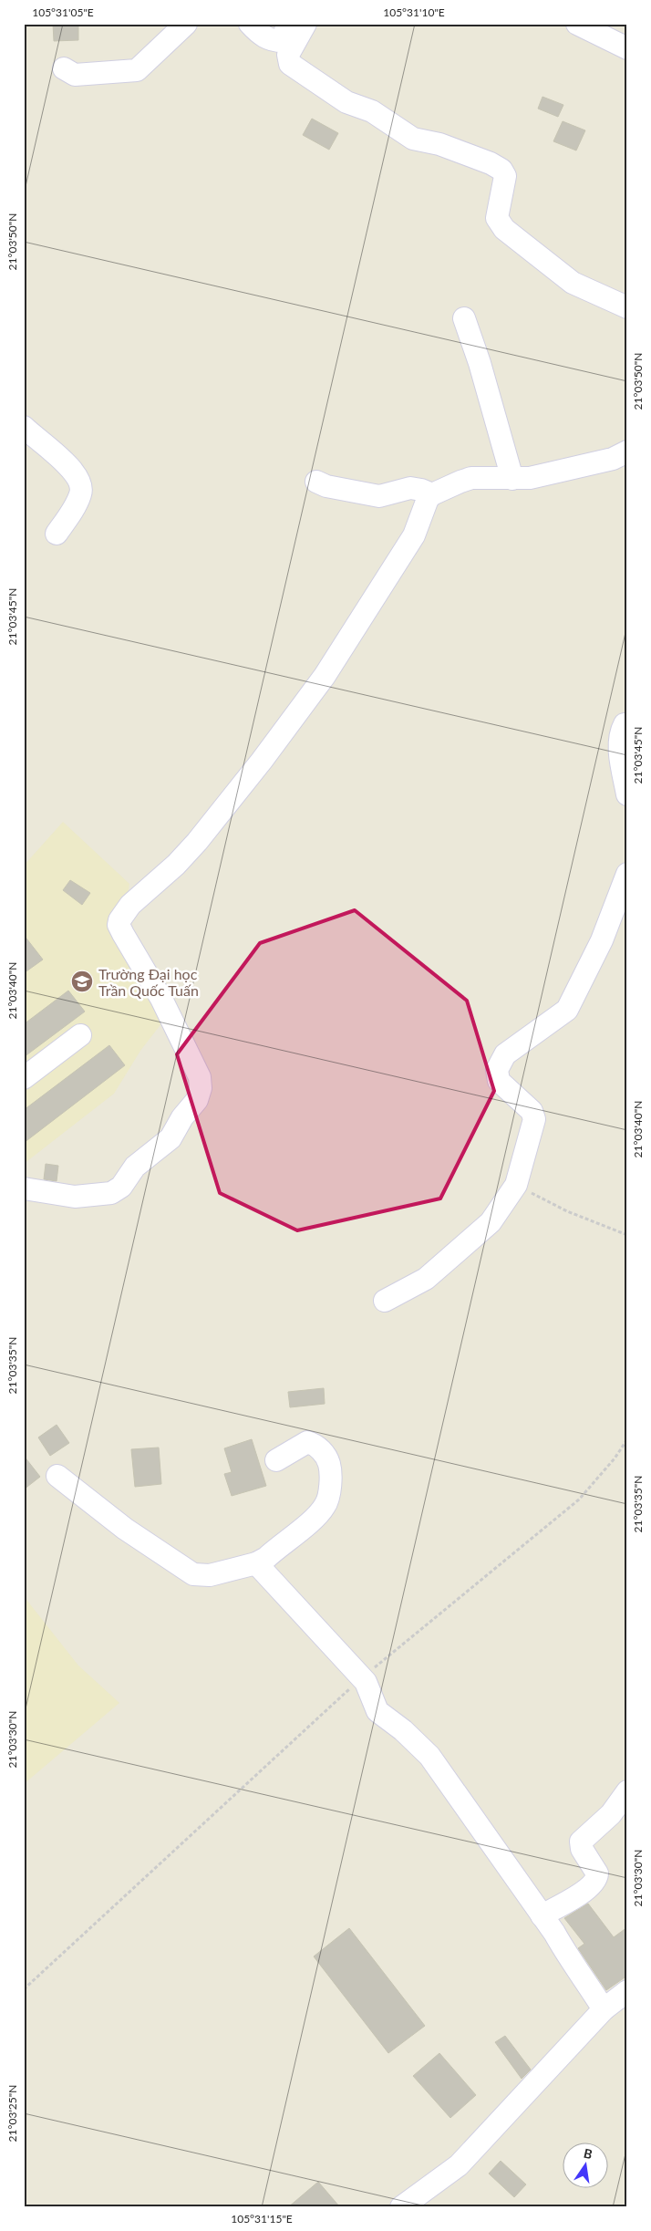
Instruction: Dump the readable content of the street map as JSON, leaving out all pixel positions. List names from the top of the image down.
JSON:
{
  "places": {
    "school or university": ["Trường Đại học Trần Quốc Tuấn"]
  },
  "north": "top",
  "coordinates": [
    "105°31'05\"E",
    "105°31'10\"E",
    "21°03'50\"N",
    "21°03'45\"N",
    "21°03'40\"N",
    "21°03'35\"N",
    "21°03'30\"N",
    "21°03'25\"N",
    "105°31'15\"E"
  ]
}
